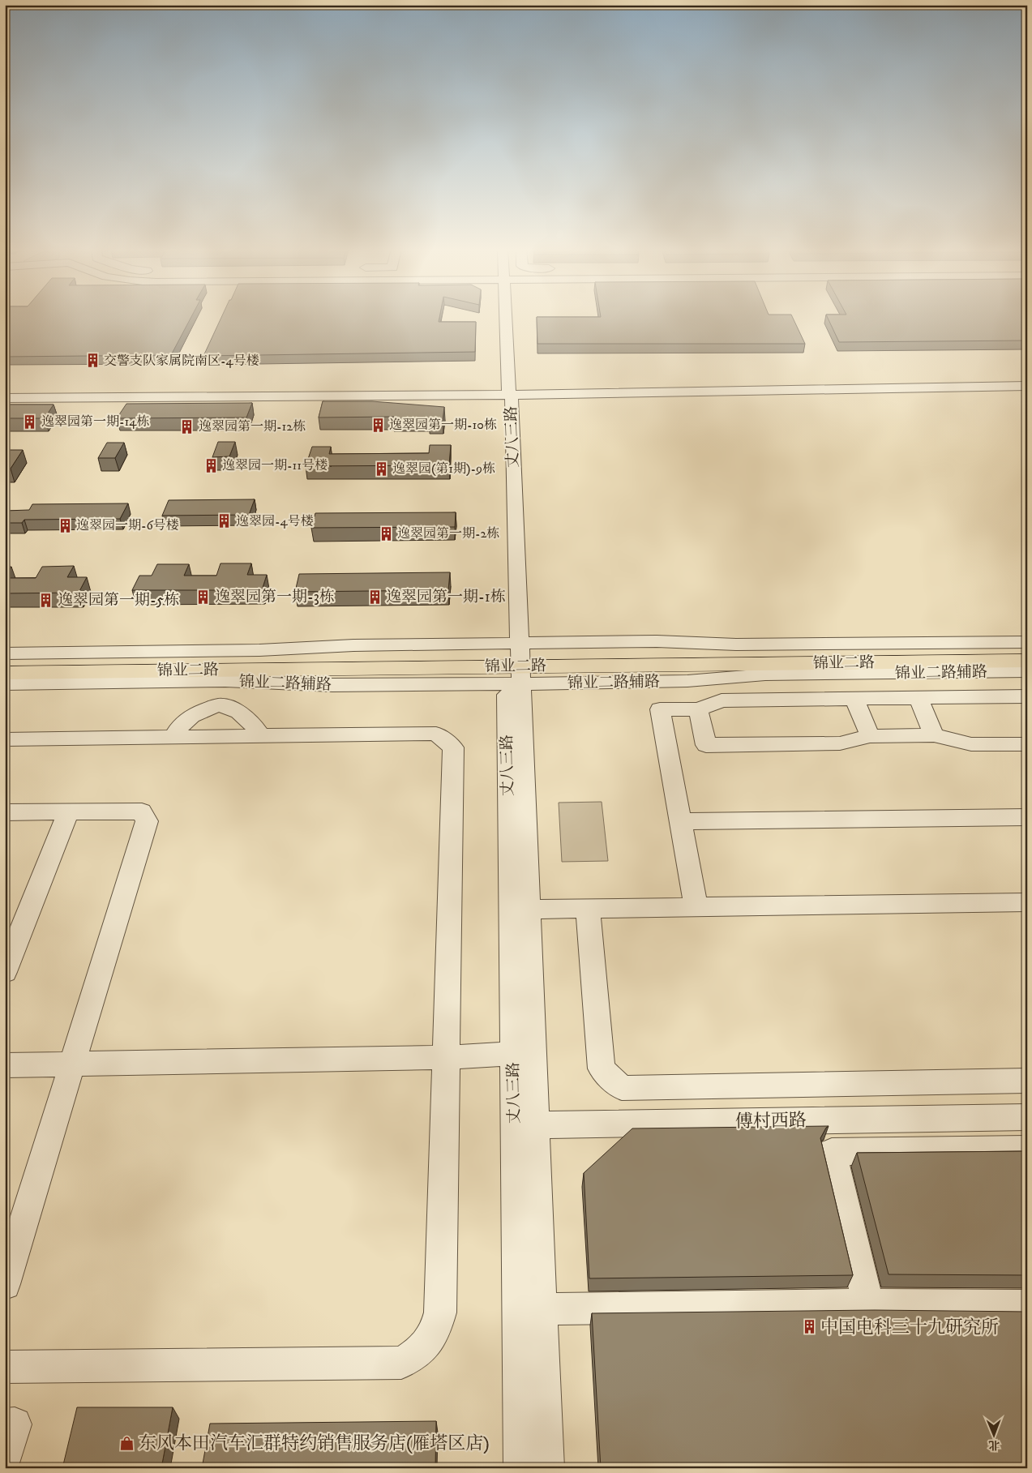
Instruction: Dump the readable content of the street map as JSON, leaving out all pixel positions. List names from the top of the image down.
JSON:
{
  "streets": {
    "main road": ["锦业二路"],
    "street": ["丈八三路", "锦业二路辅路", "傅村西路"]
  },
  "crossings": [
    ["丈八三路", "锦业二路"],
    ["丈八三路", "锦业二路辅路"],
    ["丈八三路", "傅村西路"],
    ["锦业二路", "锦业二路辅路"]
  ],
  "places": {
    "building": [
      "交警支队家属院南区-4号楼",
      "逸翠园第一期-14栋",
      "逸翠园第一期-10栋",
      "逸翠园第一期-12栋",
      "逸翠园一期-11号楼",
      "逸翠园(第1期)-9栋",
      "逸翠园-4号楼",
      "逸翠园一期-6号楼",
      "逸翠园第一期-2栋",
      "逸翠园第一期-3栋",
      "逸翠园第一期-1栋",
      "逸翠园第一期-5栋",
      "中国电科三十九研究所"
    ],
    "shop": ["东风本田汽车汇群特约销售服务店(雁塔区店)"]
  },
  "north": "bottom"
}
